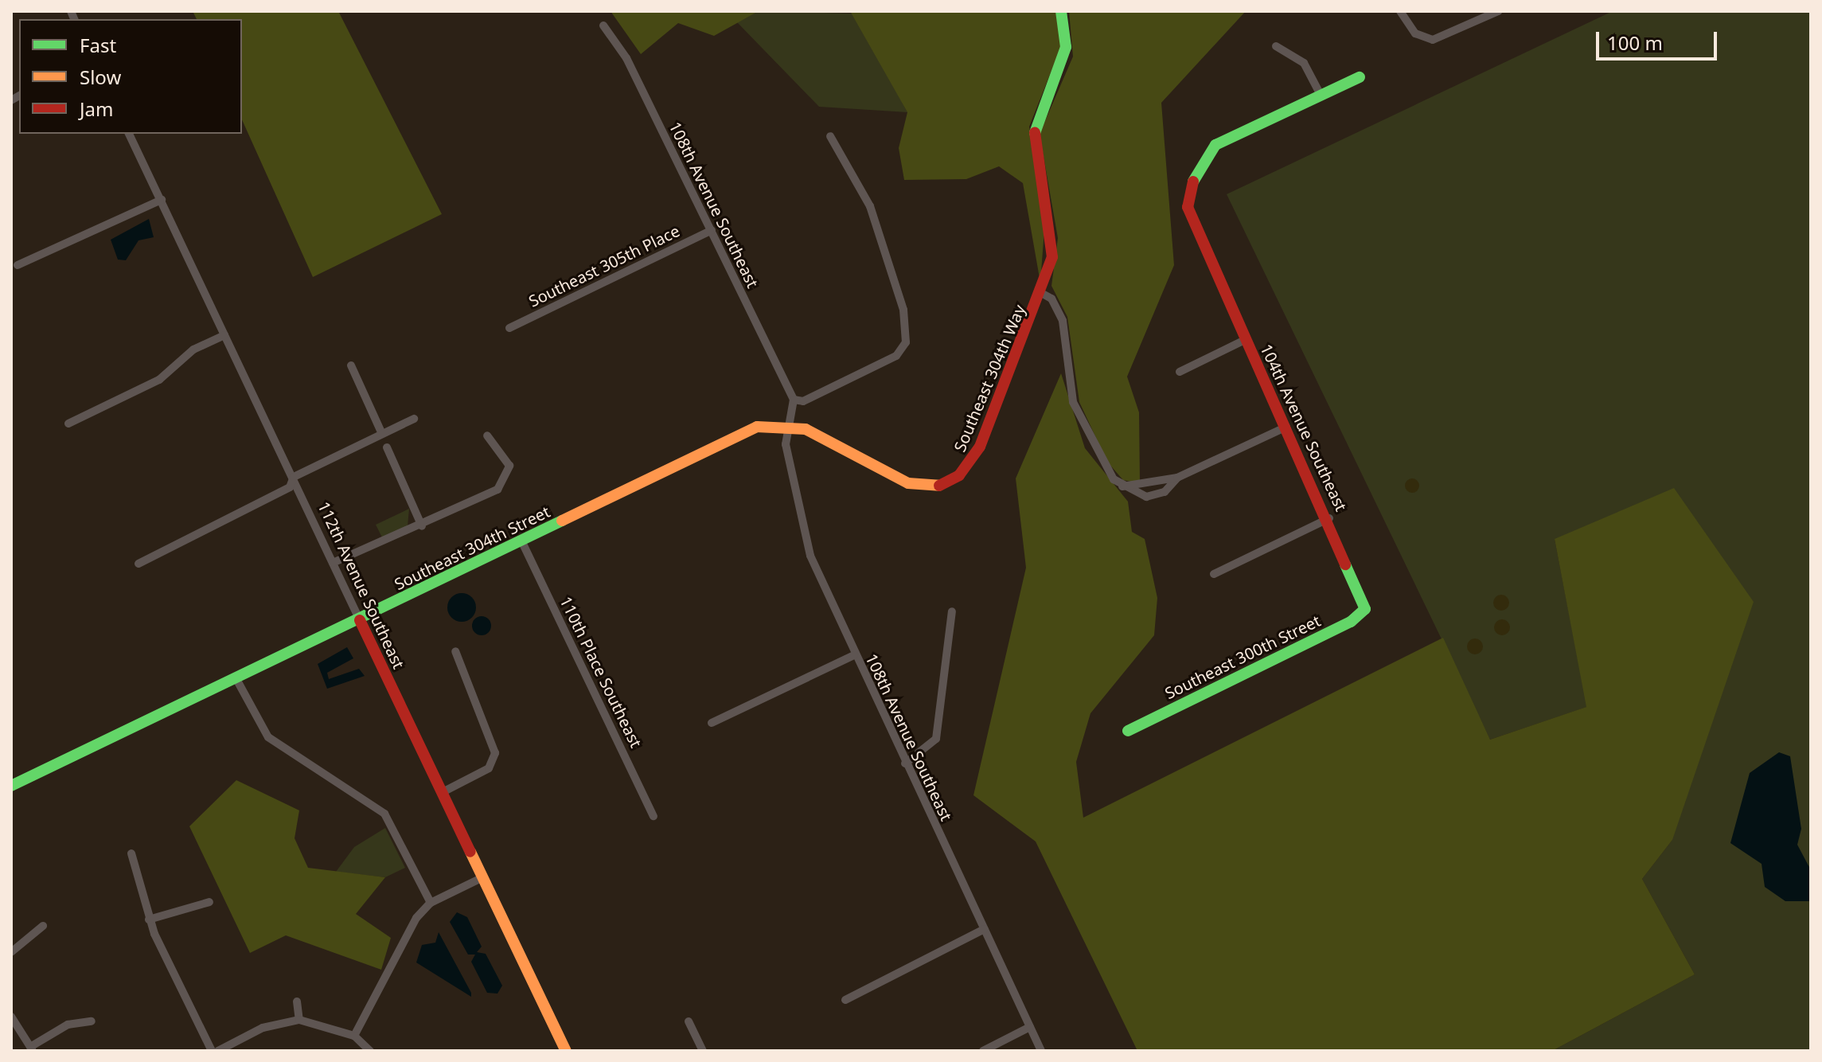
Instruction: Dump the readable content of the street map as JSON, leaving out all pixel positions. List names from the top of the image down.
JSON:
{
  "streets": {
    "street": [
      "108th Avenue Southeast",
      "Southeast 305th Place",
      "Southeast 304th Way",
      "104th Avenue Southeast",
      "Southeast 304th Street",
      "112th Avenue Southeast",
      "Southeast 300th Street",
      "110th Place Southeast"
    ]
  },
  "crossings": [
    ["108th Avenue Southeast", "Southeast 305th Place"],
    ["108th Avenue Southeast", "Southeast 304th Way"],
    ["108th Avenue Southeast", "Southeast 304th Street"],
    ["Southeast 304th Way", "Southeast 304th Street"],
    ["104th Avenue Southeast", "Southeast 300th Street"],
    ["Southeast 304th Street", "112th Avenue Southeast"],
    ["Southeast 304th Street", "110th Place Southeast"]
  ],
  "legend": ["Fast", "Slow", "Jam"],
  "scale_bar": "100 m"
}
